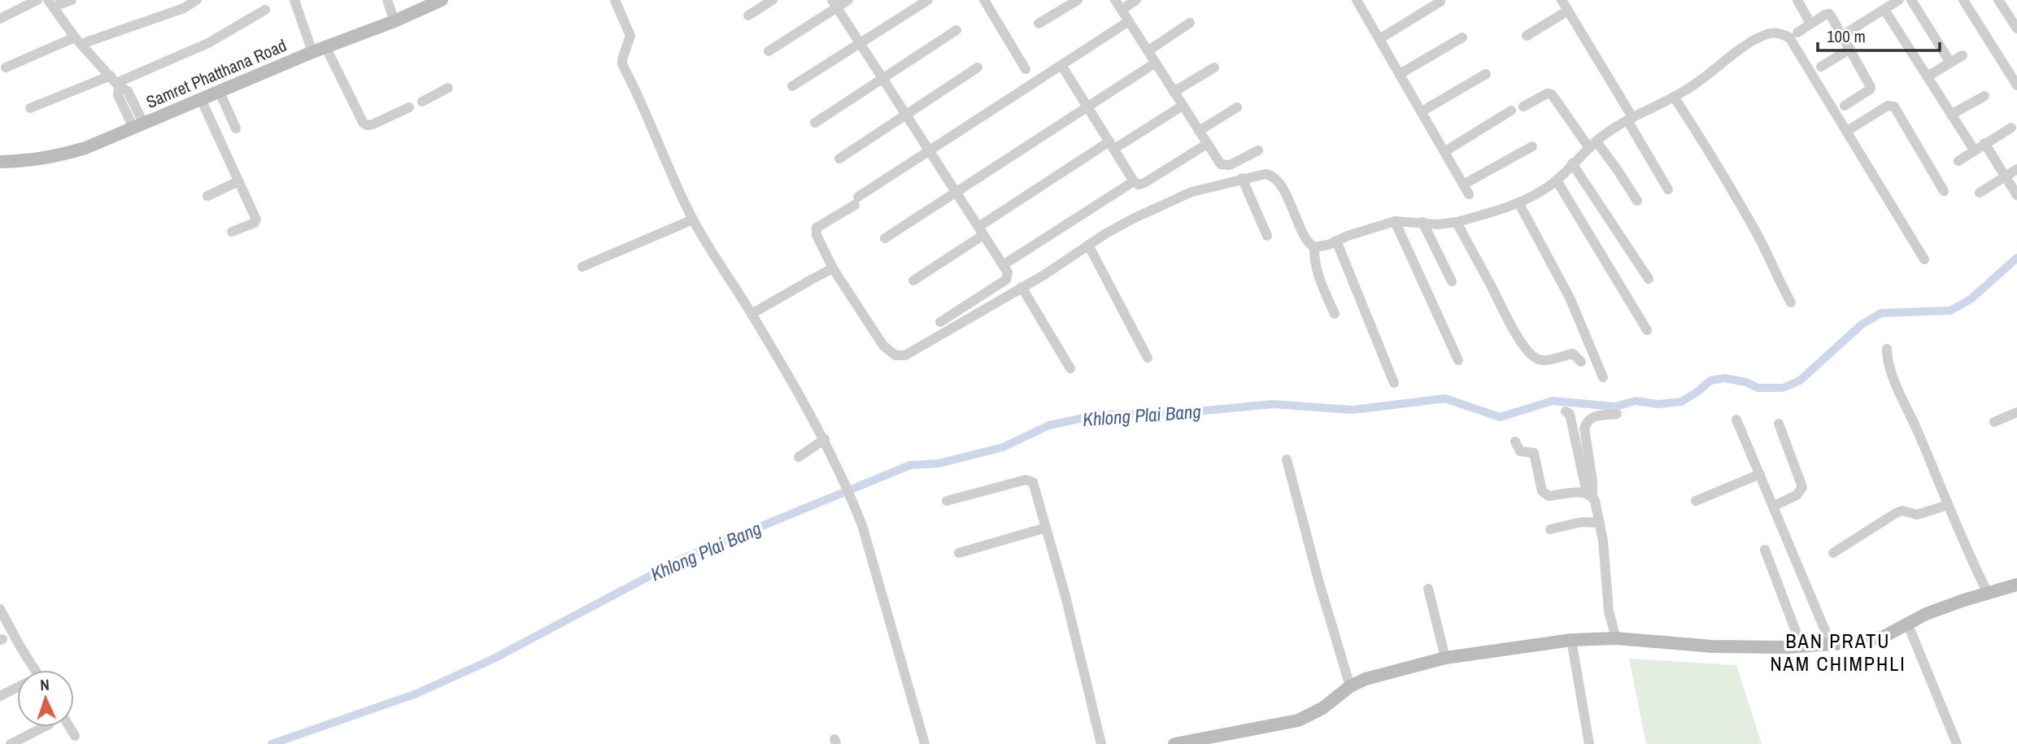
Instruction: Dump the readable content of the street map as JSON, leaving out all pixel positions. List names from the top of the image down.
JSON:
{
  "streets": {
    "street": ["Samret Phatthana Road"]
  },
  "districts": ["BAN PRATU NAM CHIMPHLI"],
  "water": ["Khlong Plai Bang"],
  "scale_bar": "100 m",
  "north": "top"
}
